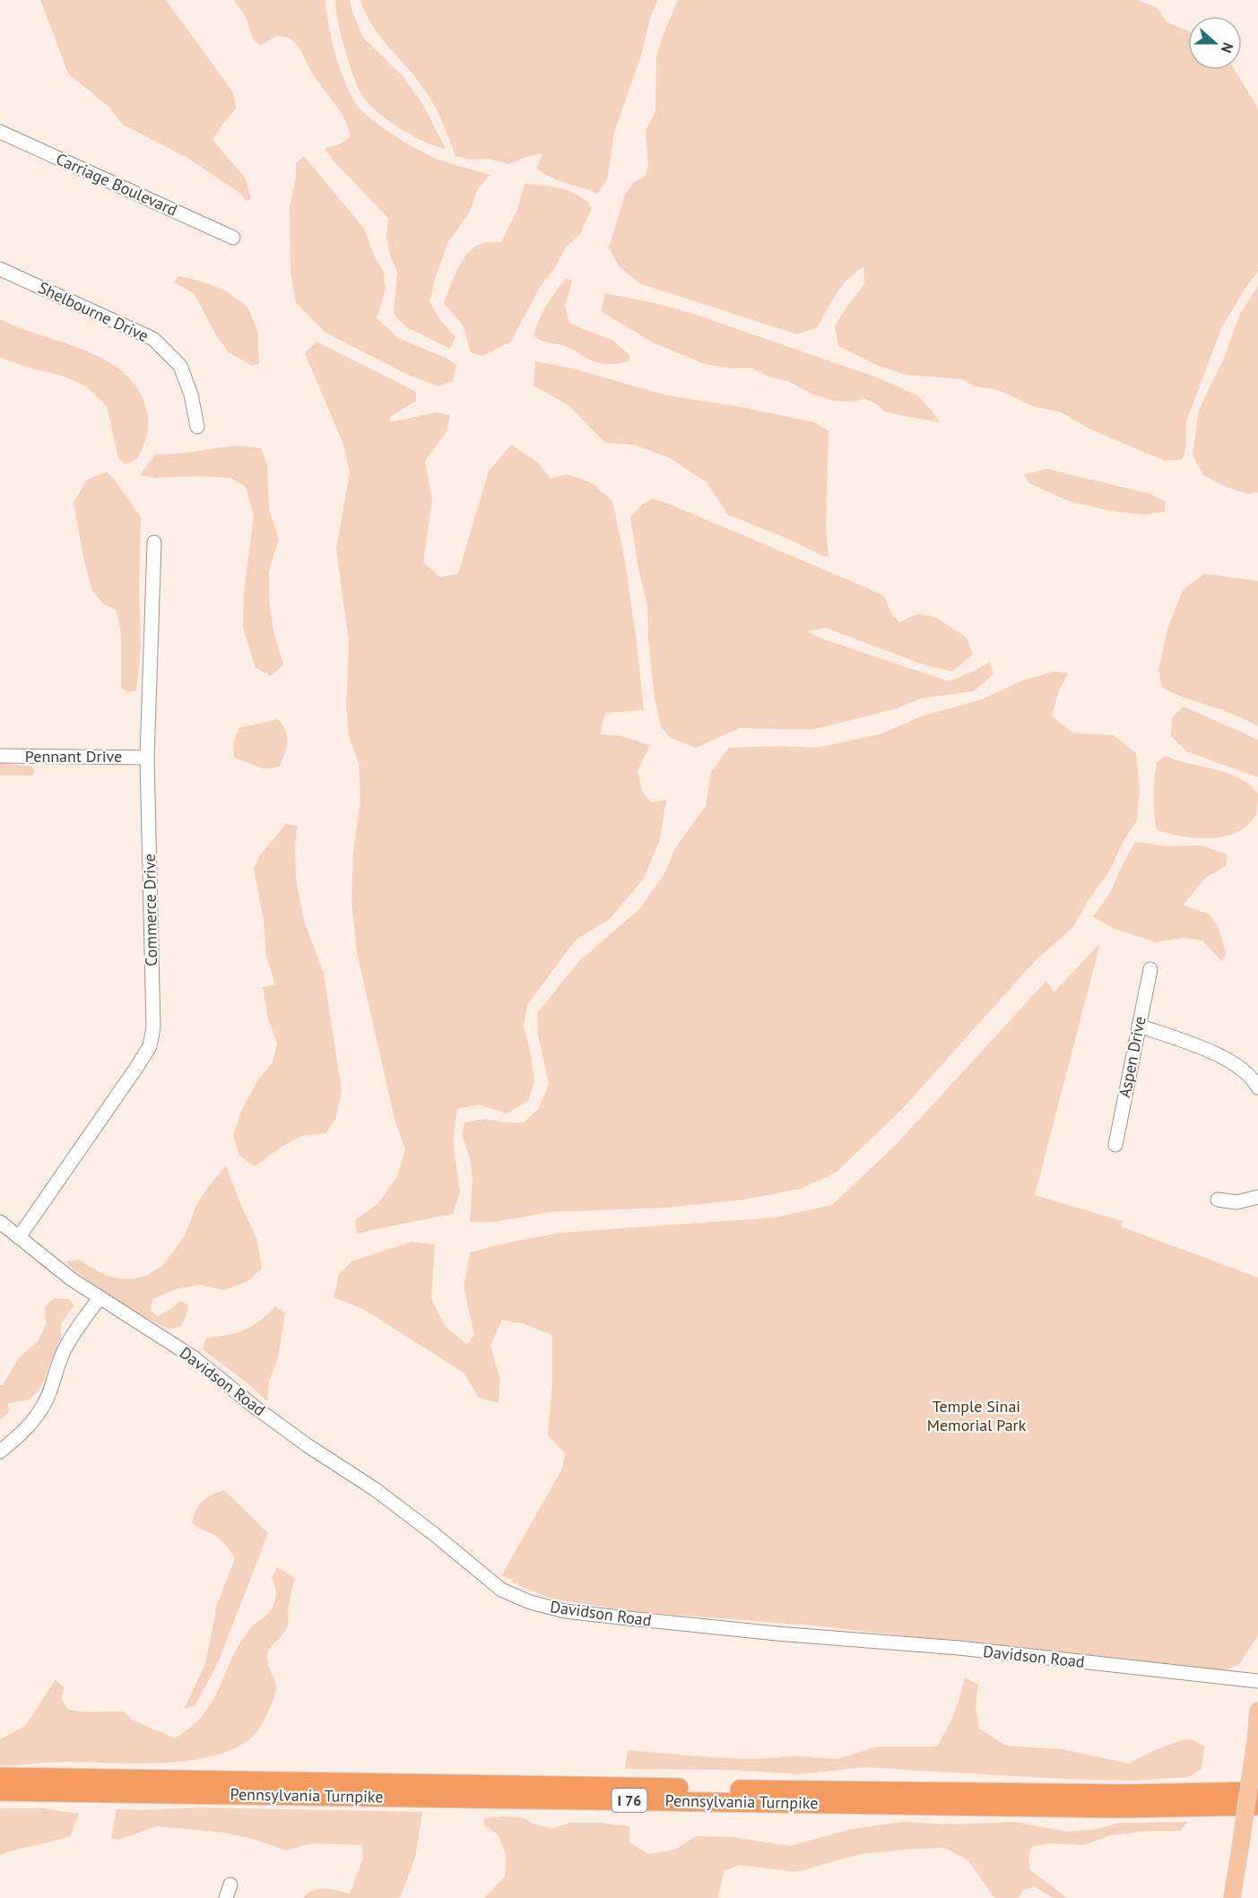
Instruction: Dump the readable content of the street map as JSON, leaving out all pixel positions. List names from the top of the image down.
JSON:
{
  "streets": {
    "highway": ["Pennsylvania Turnpike", "I 76"],
    "street": [
      "Carriage Boulevard",
      "Shelbourne Drive",
      "Pennant Drive",
      "Commerce Drive",
      "Aspen Drive",
      "Davidson Road"
    ]
  },
  "crossings": [
    ["Pennant Drive", "Commerce Drive"],
    ["Commerce Drive", "Davidson Road"]
  ],
  "parks": ["Temple Sinai Memorial Park"],
  "north": "right"
}
